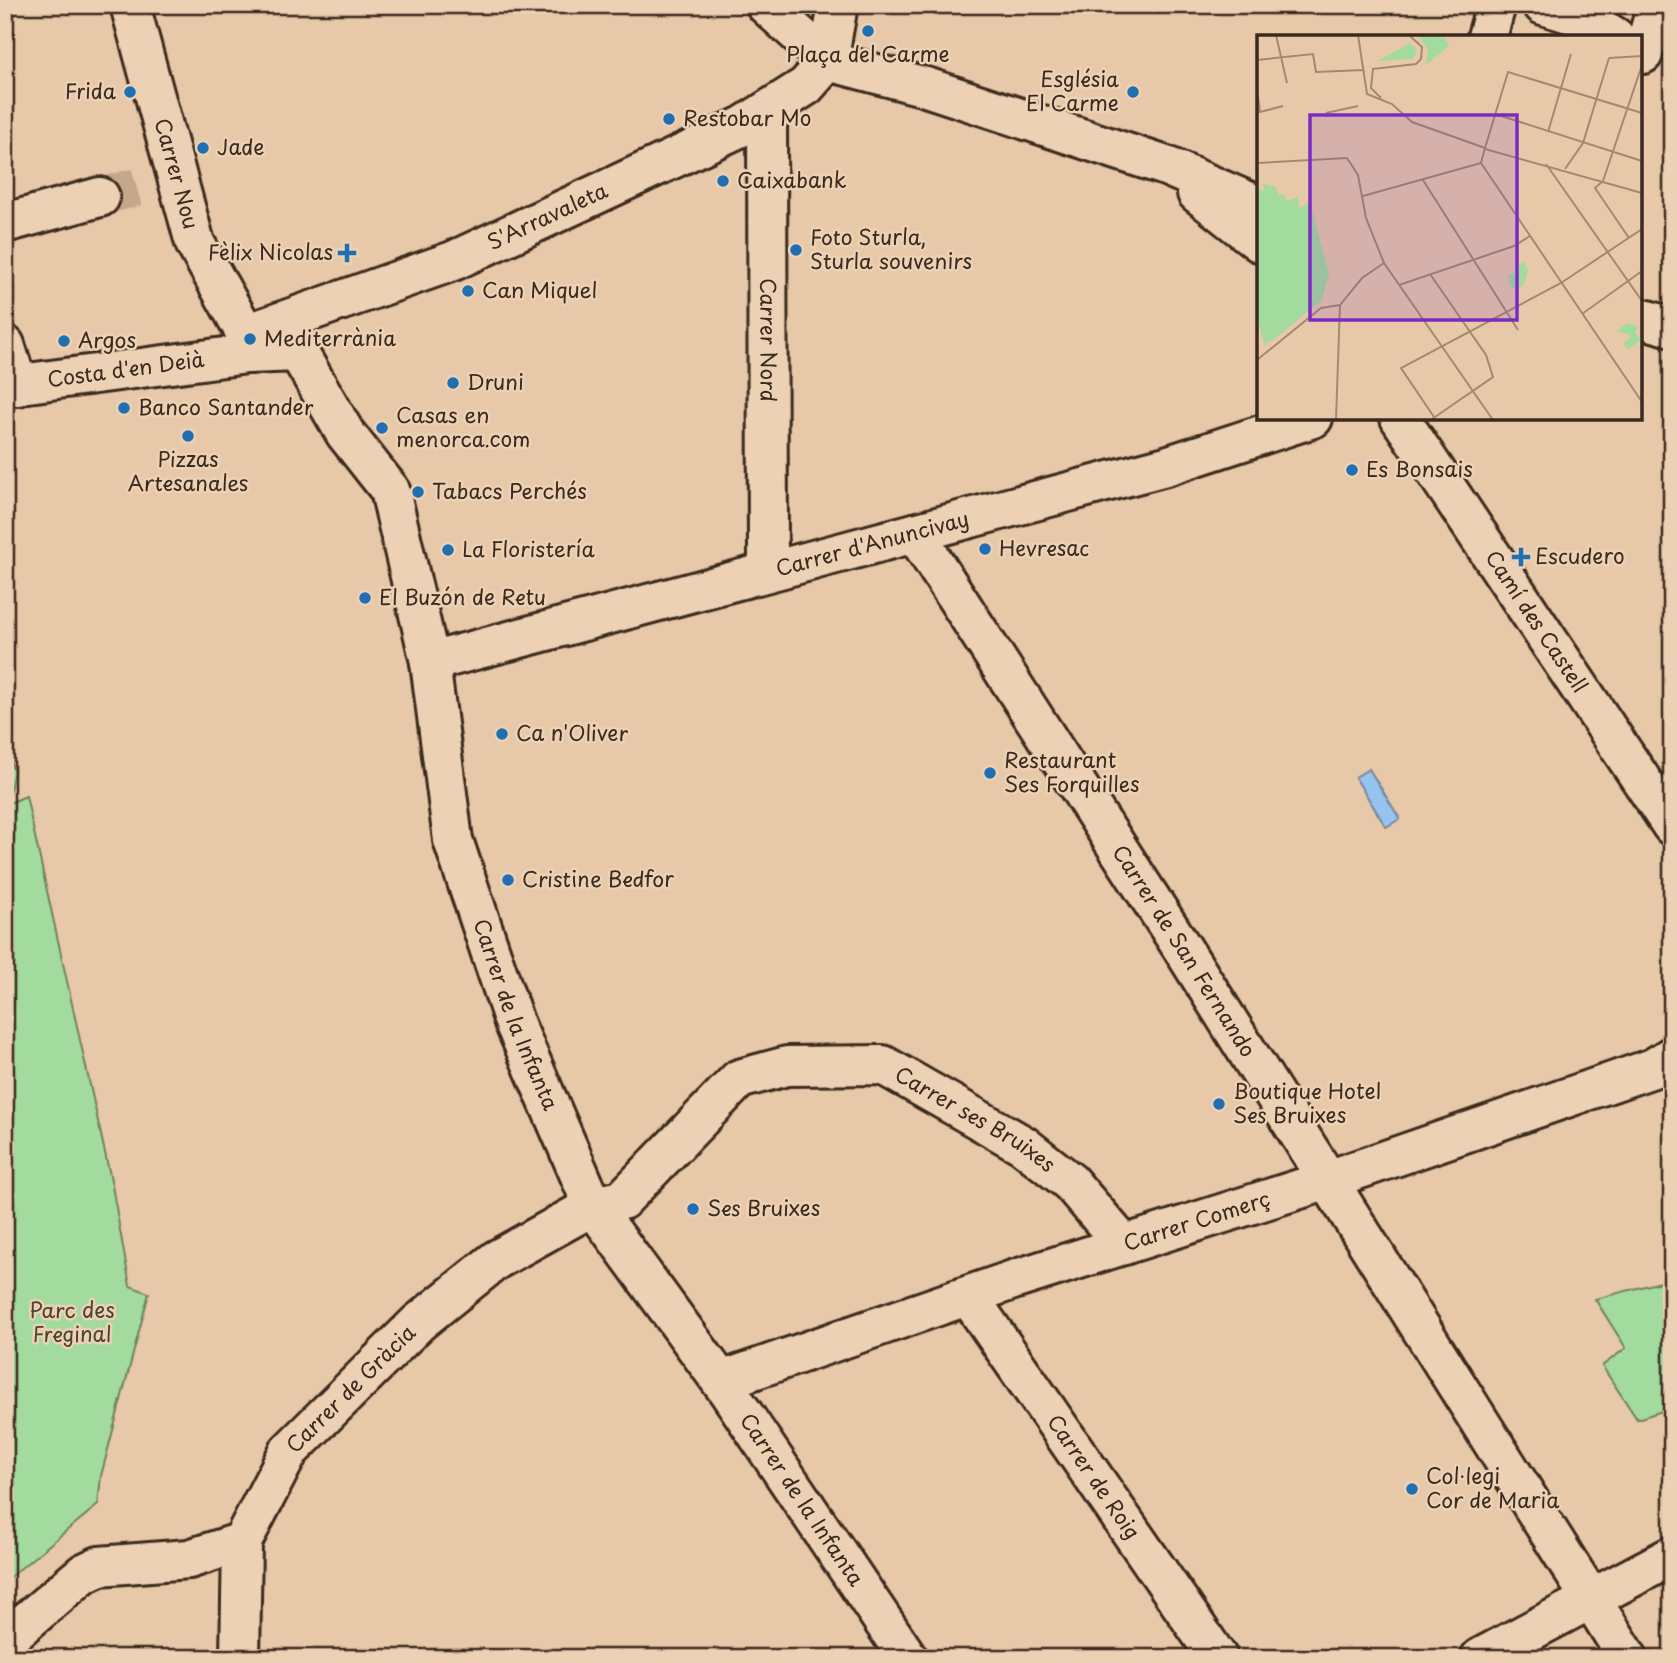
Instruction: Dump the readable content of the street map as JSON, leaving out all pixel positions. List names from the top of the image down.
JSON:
{
  "streets": {
    "street": [
      "Carrer Nou",
      "S'Arravaleta",
      "Carrer Nord",
      "Costa d'en Deià",
      "Carrer d'Anuncivay",
      "Camí des Castell",
      "Carrer de San Fernando",
      "Carrer de la Infanta",
      "Carrer ses Bruixes",
      "Carrer Comerç",
      "Carrer de Gràcia",
      "Carrer de Roig"
    ]
  },
  "crossings": [
    ["Carrer Nou", "S'Arravaleta"],
    ["Carrer Nou", "Costa d'en Deià"],
    ["Carrer Nou", "Carrer de la Infanta"],
    ["S'Arravaleta", "Carrer Nord"],
    ["S'Arravaleta", "Costa d'en Deià"],
    ["S'Arravaleta", "Carrer de la Infanta"],
    ["Carrer Nord", "Carrer d'Anuncivay"],
    ["Costa d'en Deià", "Carrer de la Infanta"],
    ["Carrer d'Anuncivay", "Carrer de San Fernando"],
    ["Carrer d'Anuncivay", "Carrer de la Infanta"],
    ["Carrer de San Fernando", "Carrer Comerç"],
    ["Carrer de la Infanta", "Carrer ses Bruixes"],
    ["Carrer de la Infanta", "Carrer Comerç"],
    ["Carrer de la Infanta", "Carrer de Gràcia"],
    ["Carrer ses Bruixes", "Carrer Comerç"],
    ["Carrer ses Bruixes", "Carrer de Gràcia"],
    ["Carrer Comerç", "Carrer de Roig"]
  ],
  "parks": ["Parc des Freginal"],
  "places": {
    "other": [
      "Plaça del Carme",
      "Frida",
      "Església El Carme",
      "Restobar Mo",
      "Jade",
      "Caixabank",
      "Foto Sturla, Sturla souvenirs",
      "Can Miquel",
      "Mediterrània",
      "Argos",
      "Druni",
      "Banco Santander",
      "Casas en menorca.com",
      "Pizzas Artesanales",
      "Es Bonsais",
      "Tabacs Perchés",
      "Hevresac",
      "La Floristería",
      "El Buzón de Retu",
      "Ca n'Oliver",
      "Restaurant Ses Forquilles",
      "Cristine Bedfor",
      "Boutique Hotel Ses Bruixes",
      "Ses Bruixes",
      "Col·legi Cor de Maria"
    ],
    "health": ["Fèlix Nicolas", "Escudero"]
  }
}
